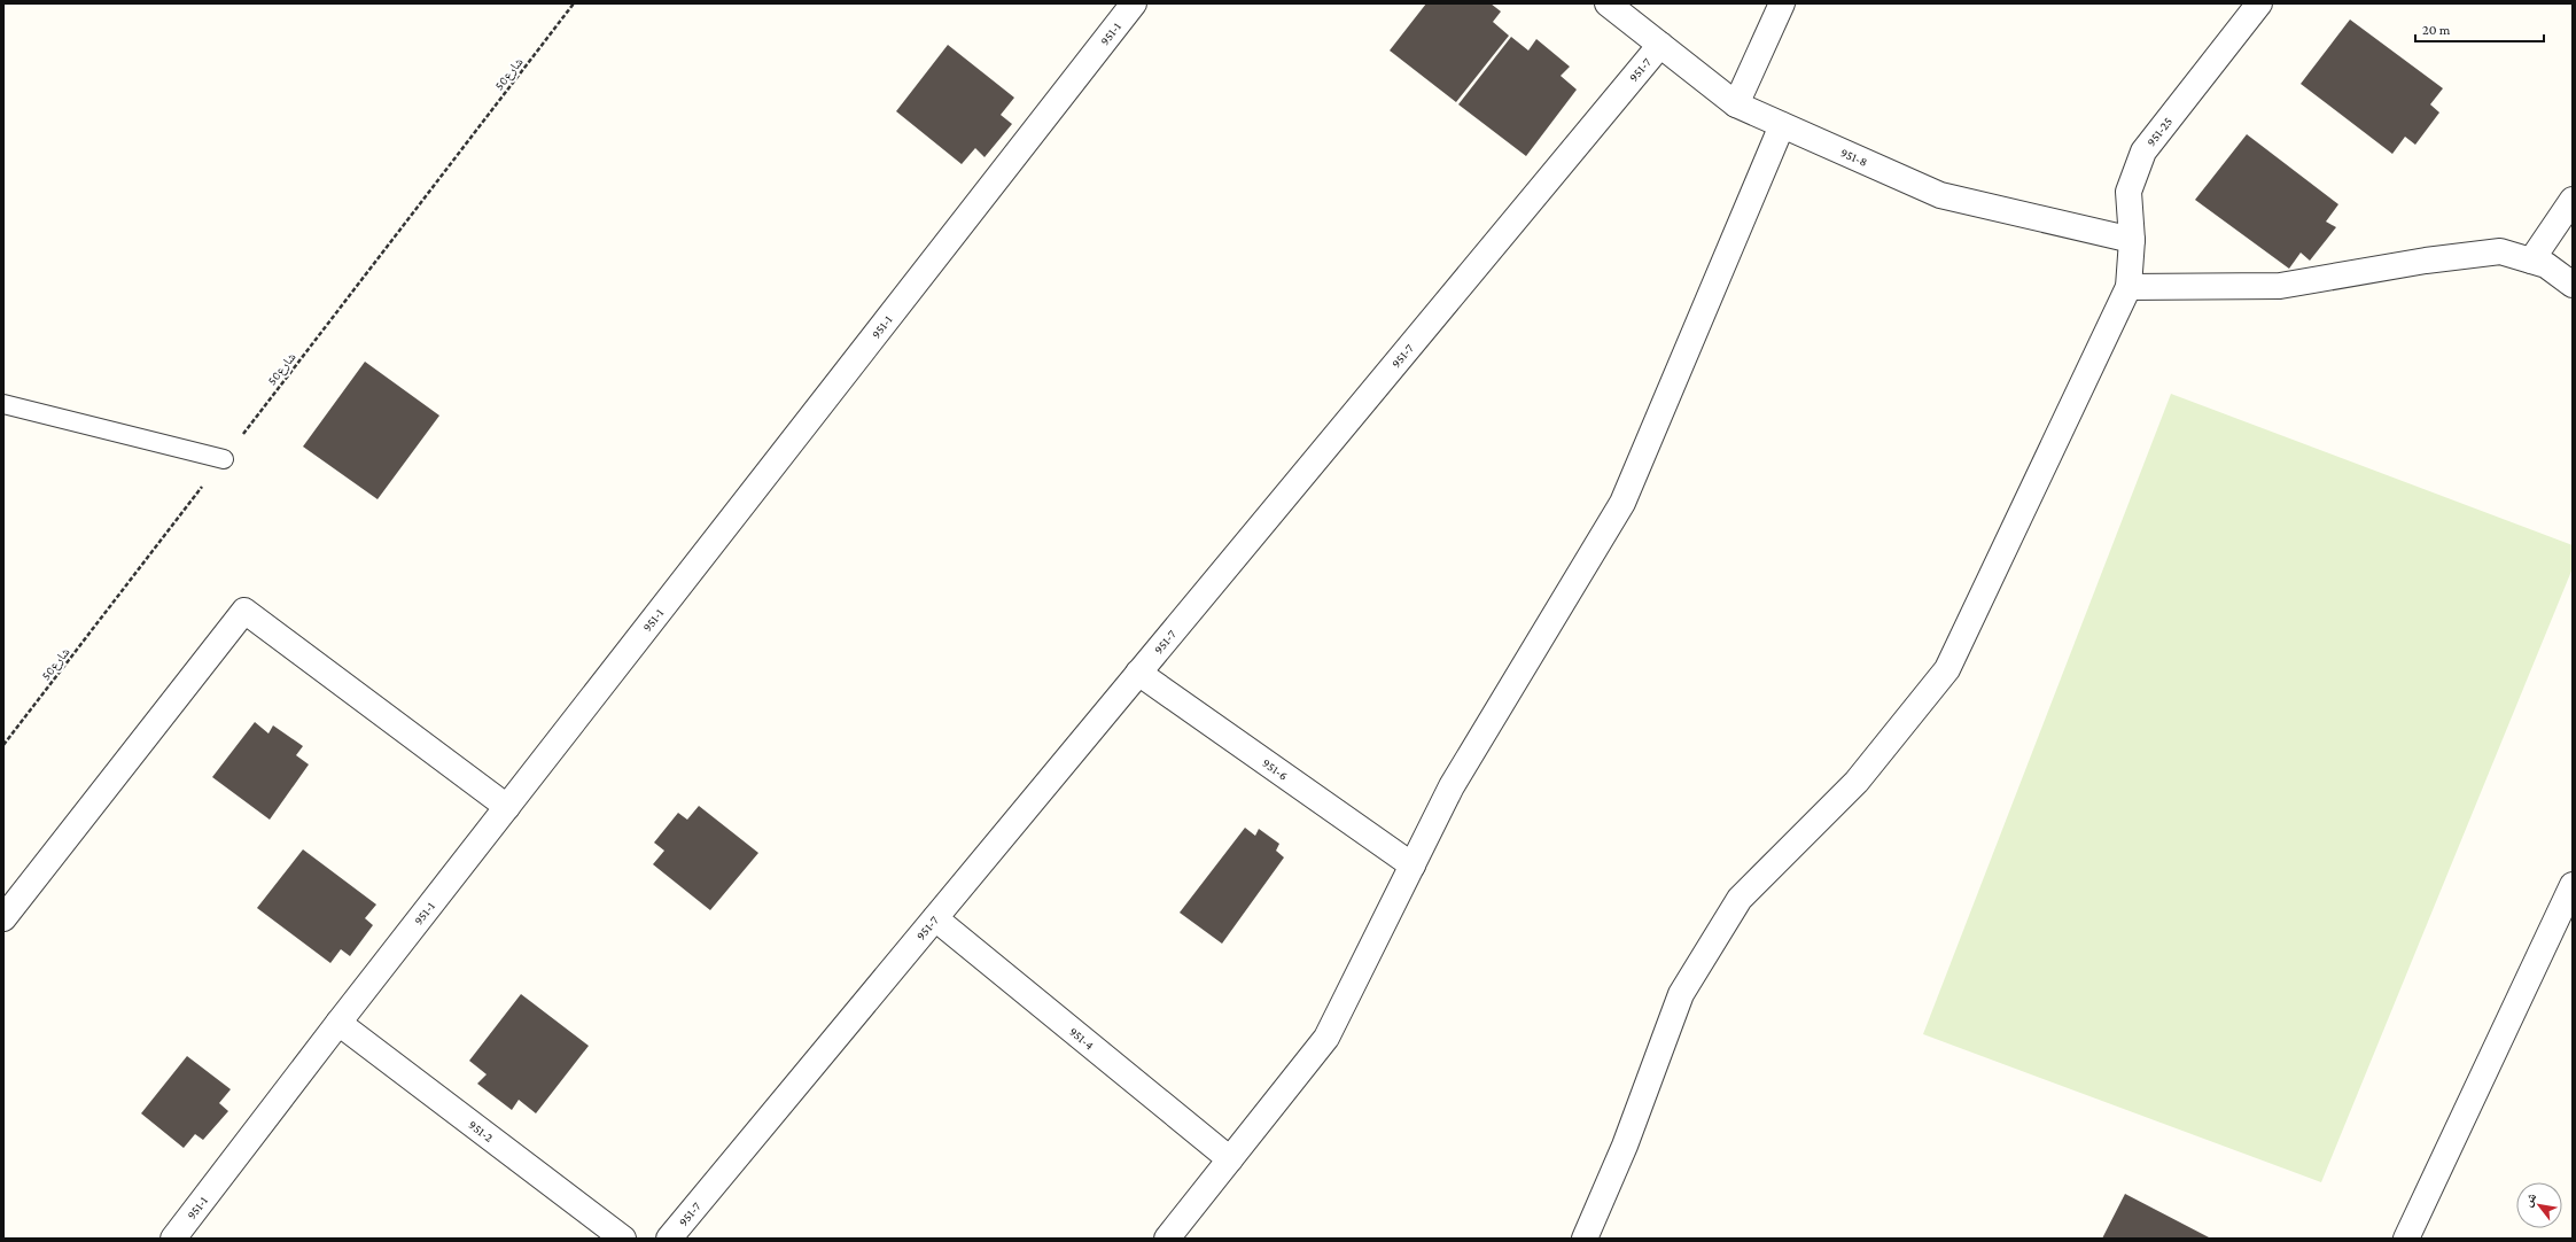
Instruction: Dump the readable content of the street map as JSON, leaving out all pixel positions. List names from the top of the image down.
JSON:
{
  "streets": {
    "street": [
      "951-1",
      "951-7",
      "951-25",
      "951-8",
      "951-6",
      "951-4",
      "951-2"
    ],
    "path": ["شارع50"]
  },
  "crossings": [
    ["951-1", "951-2"],
    ["951-7", "951-8"],
    ["951-7", "951-6"],
    ["951-7", "951-4"],
    ["951-25", "951-8"]
  ],
  "scale_bar": "20 m",
  "north": "top left"
}
